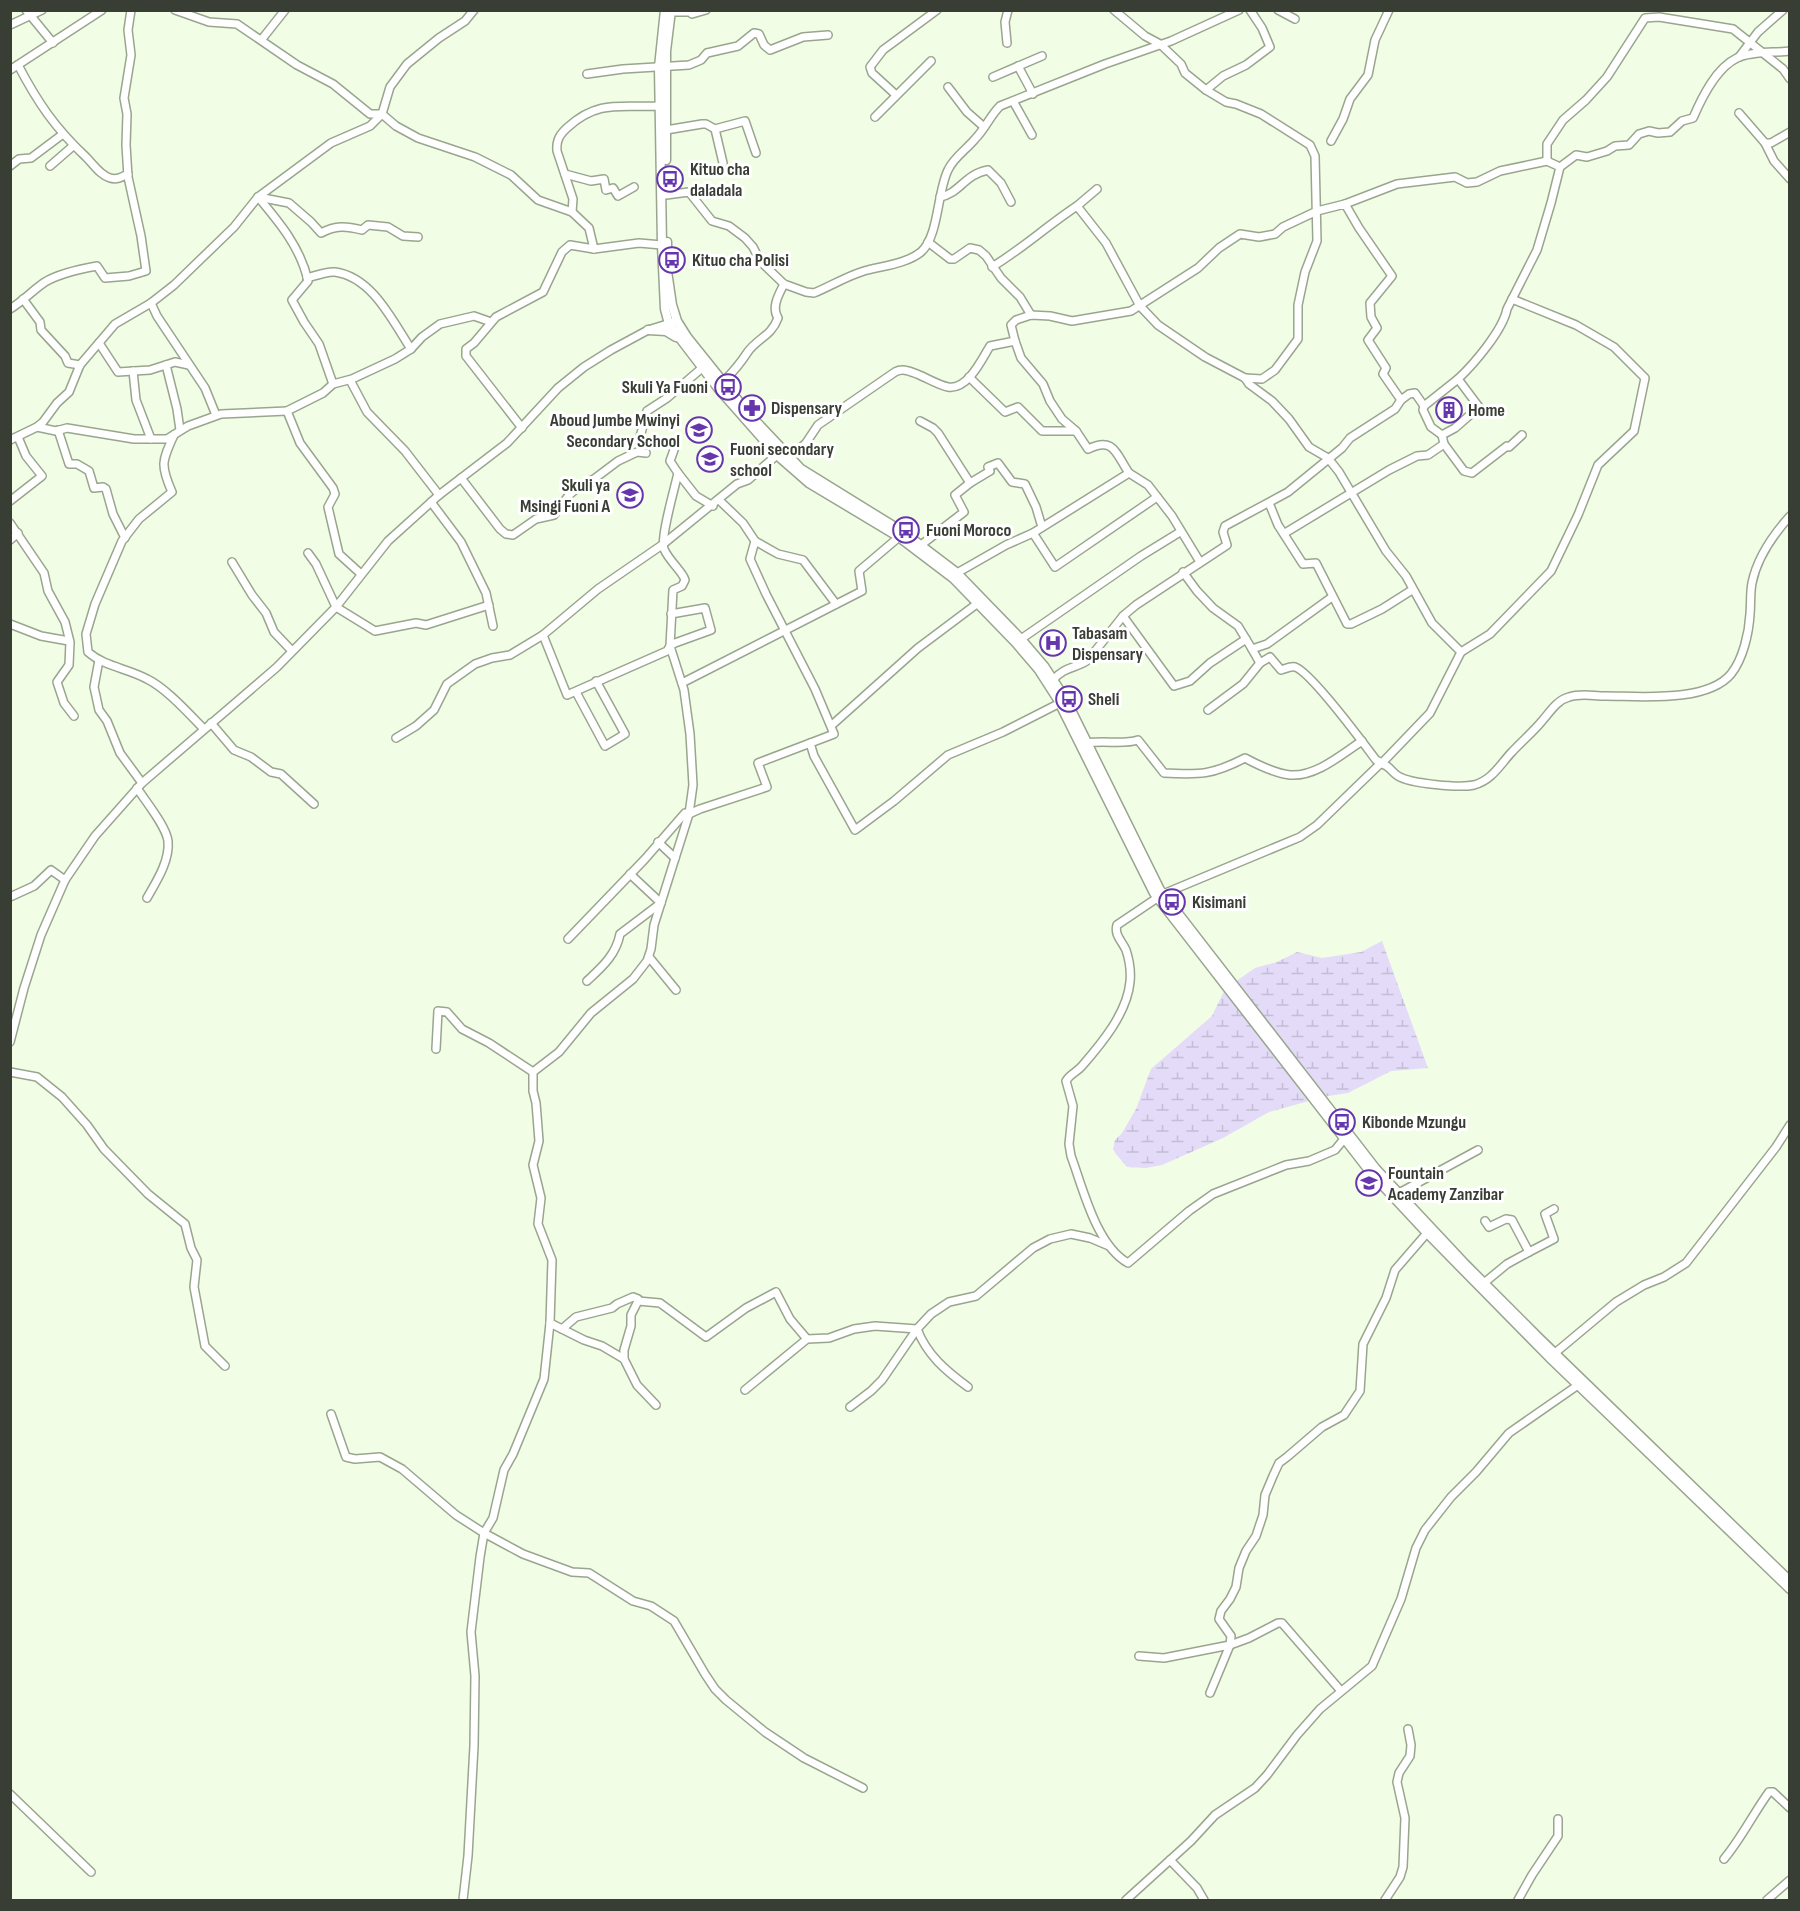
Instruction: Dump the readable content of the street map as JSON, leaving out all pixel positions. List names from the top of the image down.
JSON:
{
  "places": {
    "bus stop": [
      "Kituo cha daladala",
      "Kituo cha Polisi",
      "Skuli Ya Fuoni",
      "Fuoni Moroco",
      "Sheli",
      "Kisimani",
      "Kibonde Mzungu"
    ],
    "pharmacy": ["Dispensary"],
    "building": ["Home"],
    "school or university": [
      "Aboud Jumbe Mwinyi Secondary School",
      "Fuoni secondary school",
      "Skuli ya Msingi Fuoni A",
      "Fountain Academy Zanzibar"
    ],
    "hospital": ["Tabasam Dispensary"]
  }
}
